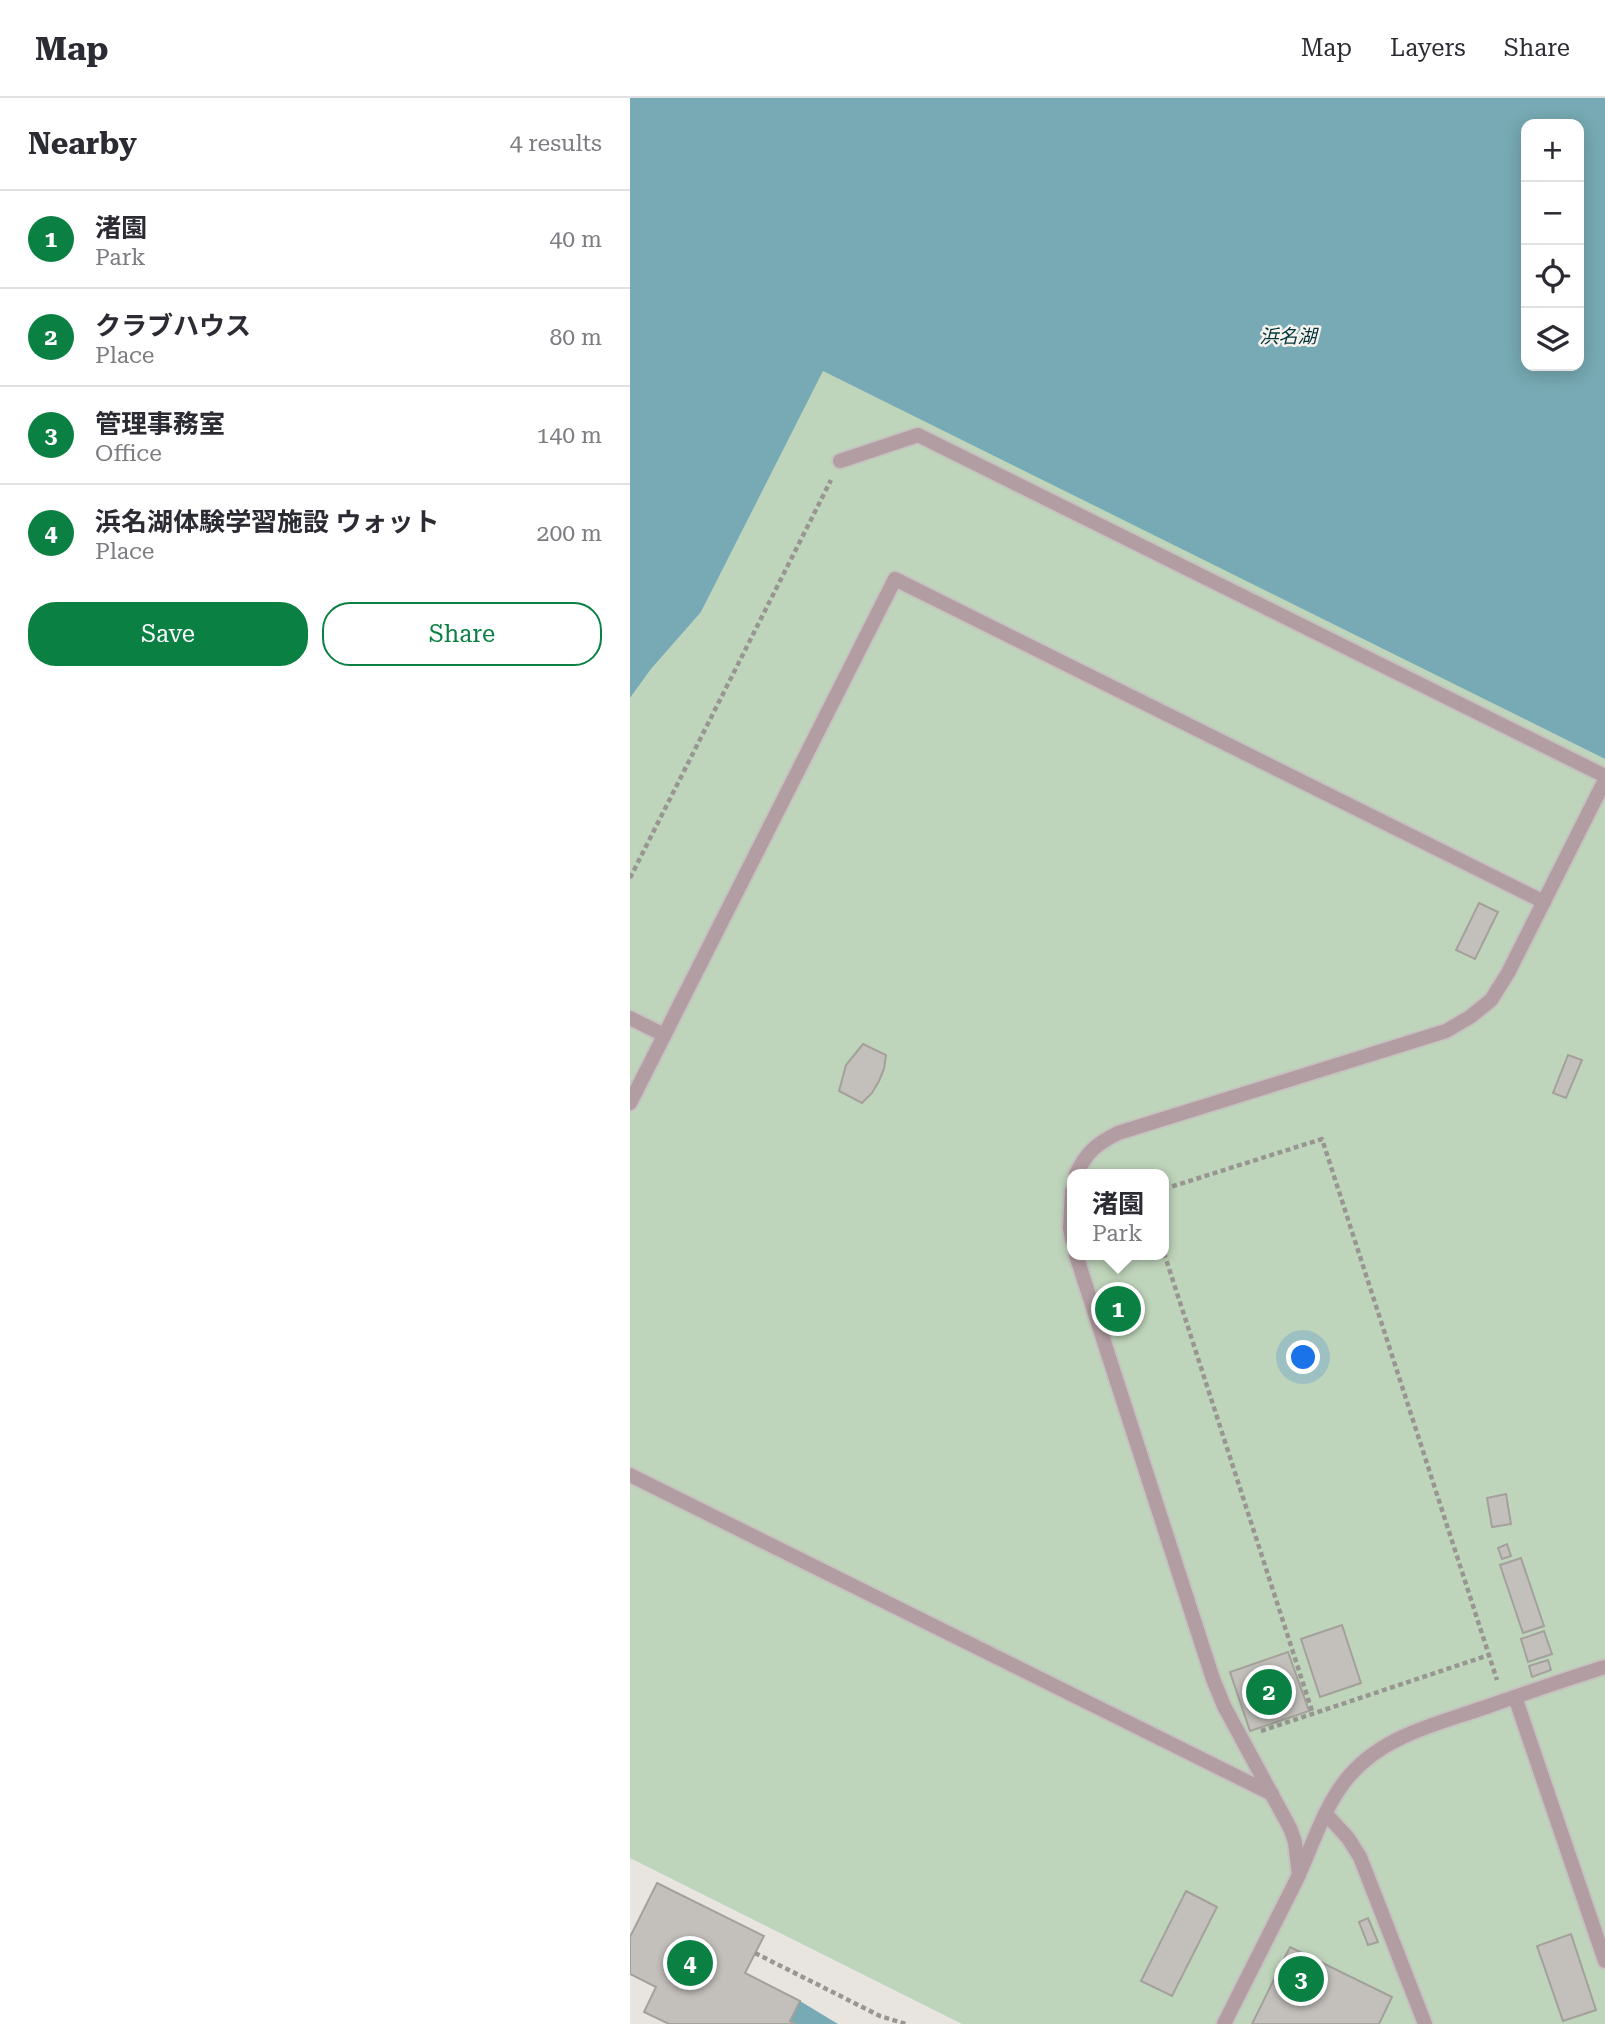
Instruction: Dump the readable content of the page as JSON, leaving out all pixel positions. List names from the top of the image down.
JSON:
{
  "water": ["浜名湖"],
  "page": {
    "header": "Map",
    "nav": ["Map", "Layers", "Share"],
    "heading": ["Nearby", "4 results"],
    "map_buttons": ["+", "−"],
    "list": [
      {
        "mark": "1",
        "name": "渚園",
        "note": "Park",
        "value": "40 m"
      },
      {
        "mark": "2",
        "name": "クラブハウス",
        "note": "Place",
        "value": "80 m"
      },
      {
        "mark": "3",
        "name": "管理事務室",
        "note": "Office",
        "value": "140 m"
      },
      {
        "mark": "4",
        "name": "浜名湖体験学習施設 ウォット",
        "note": "Place",
        "value": "200 m"
      }
    ],
    "buttons": ["Save", "Share"],
    "popup": ["渚園", "Park"],
    "pins": [
      "1",
      "2",
      "4",
      "3"
    ]
  }
}
